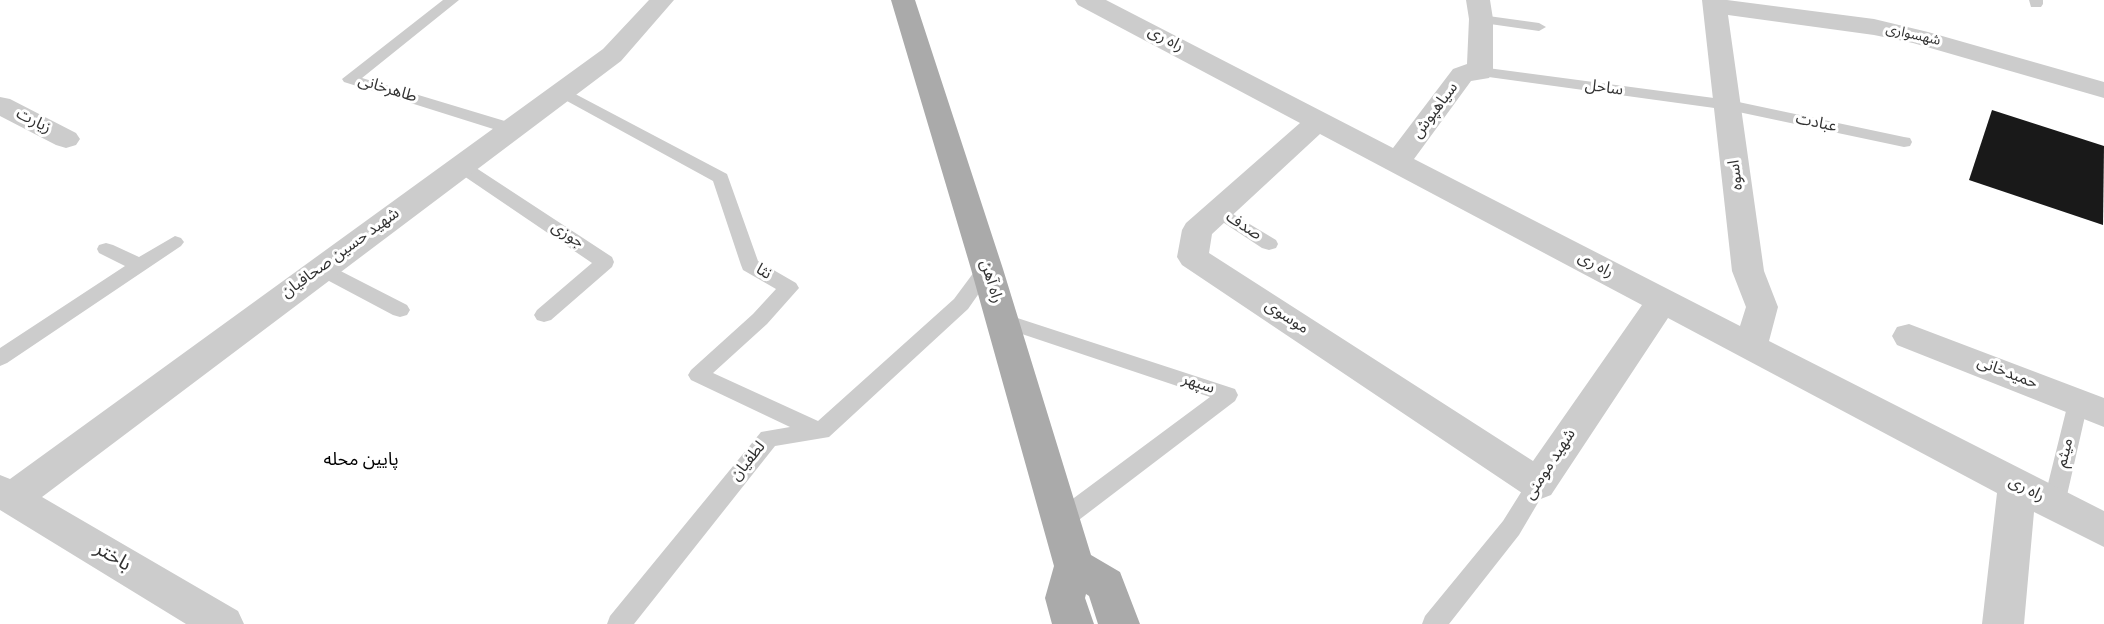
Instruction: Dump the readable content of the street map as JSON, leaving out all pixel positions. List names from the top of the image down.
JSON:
{
  "streets": {
    "main road": ["راه آهن"],
    "street": [
      "شهسواری",
      "راه ری",
      "سیاهپوش",
      "زیارت",
      "اسوه",
      "شهید حسین صحافیان",
      "موسوی",
      "حمیدخانی",
      "شهید مومنی",
      "باختر"
    ],
    "lane": [
      "ساحل",
      "طاهرخانی",
      "عبادت",
      "صدف",
      "جوزی",
      "نثا",
      "سپهر",
      "میثم",
      "لطفیان"
    ]
  },
  "crossings": [
    ["شهسواری", "اسوه"],
    ["راه ری", "سیاهپوش"],
    ["راه ری", "اسوه"],
    ["راه ری", "موسوی"],
    ["راه ری", "میثم"],
    ["راه ری", "شهید مومنی"],
    ["ساحل", "سیاهپوش"],
    ["ساحل", "عبادت"],
    ["ساحل", "اسوه"],
    ["طاهرخانی", "شهید حسین صحافیان"],
    ["عبادت", "اسوه"],
    ["صدف", "موسوی"],
    ["جوزی", "شهید حسین صحافیان"],
    ["شهید حسین صحافیان", "نثا"],
    ["شهید حسین صحافیان", "باختر"],
    ["نثا", "لطفیان"],
    ["راه آهن", "سپهر"],
    ["موسوی", "شهید مومنی"],
    ["حمیدخانی", "میثم"]
  ],
  "districts": ["پایین محله"]
}
